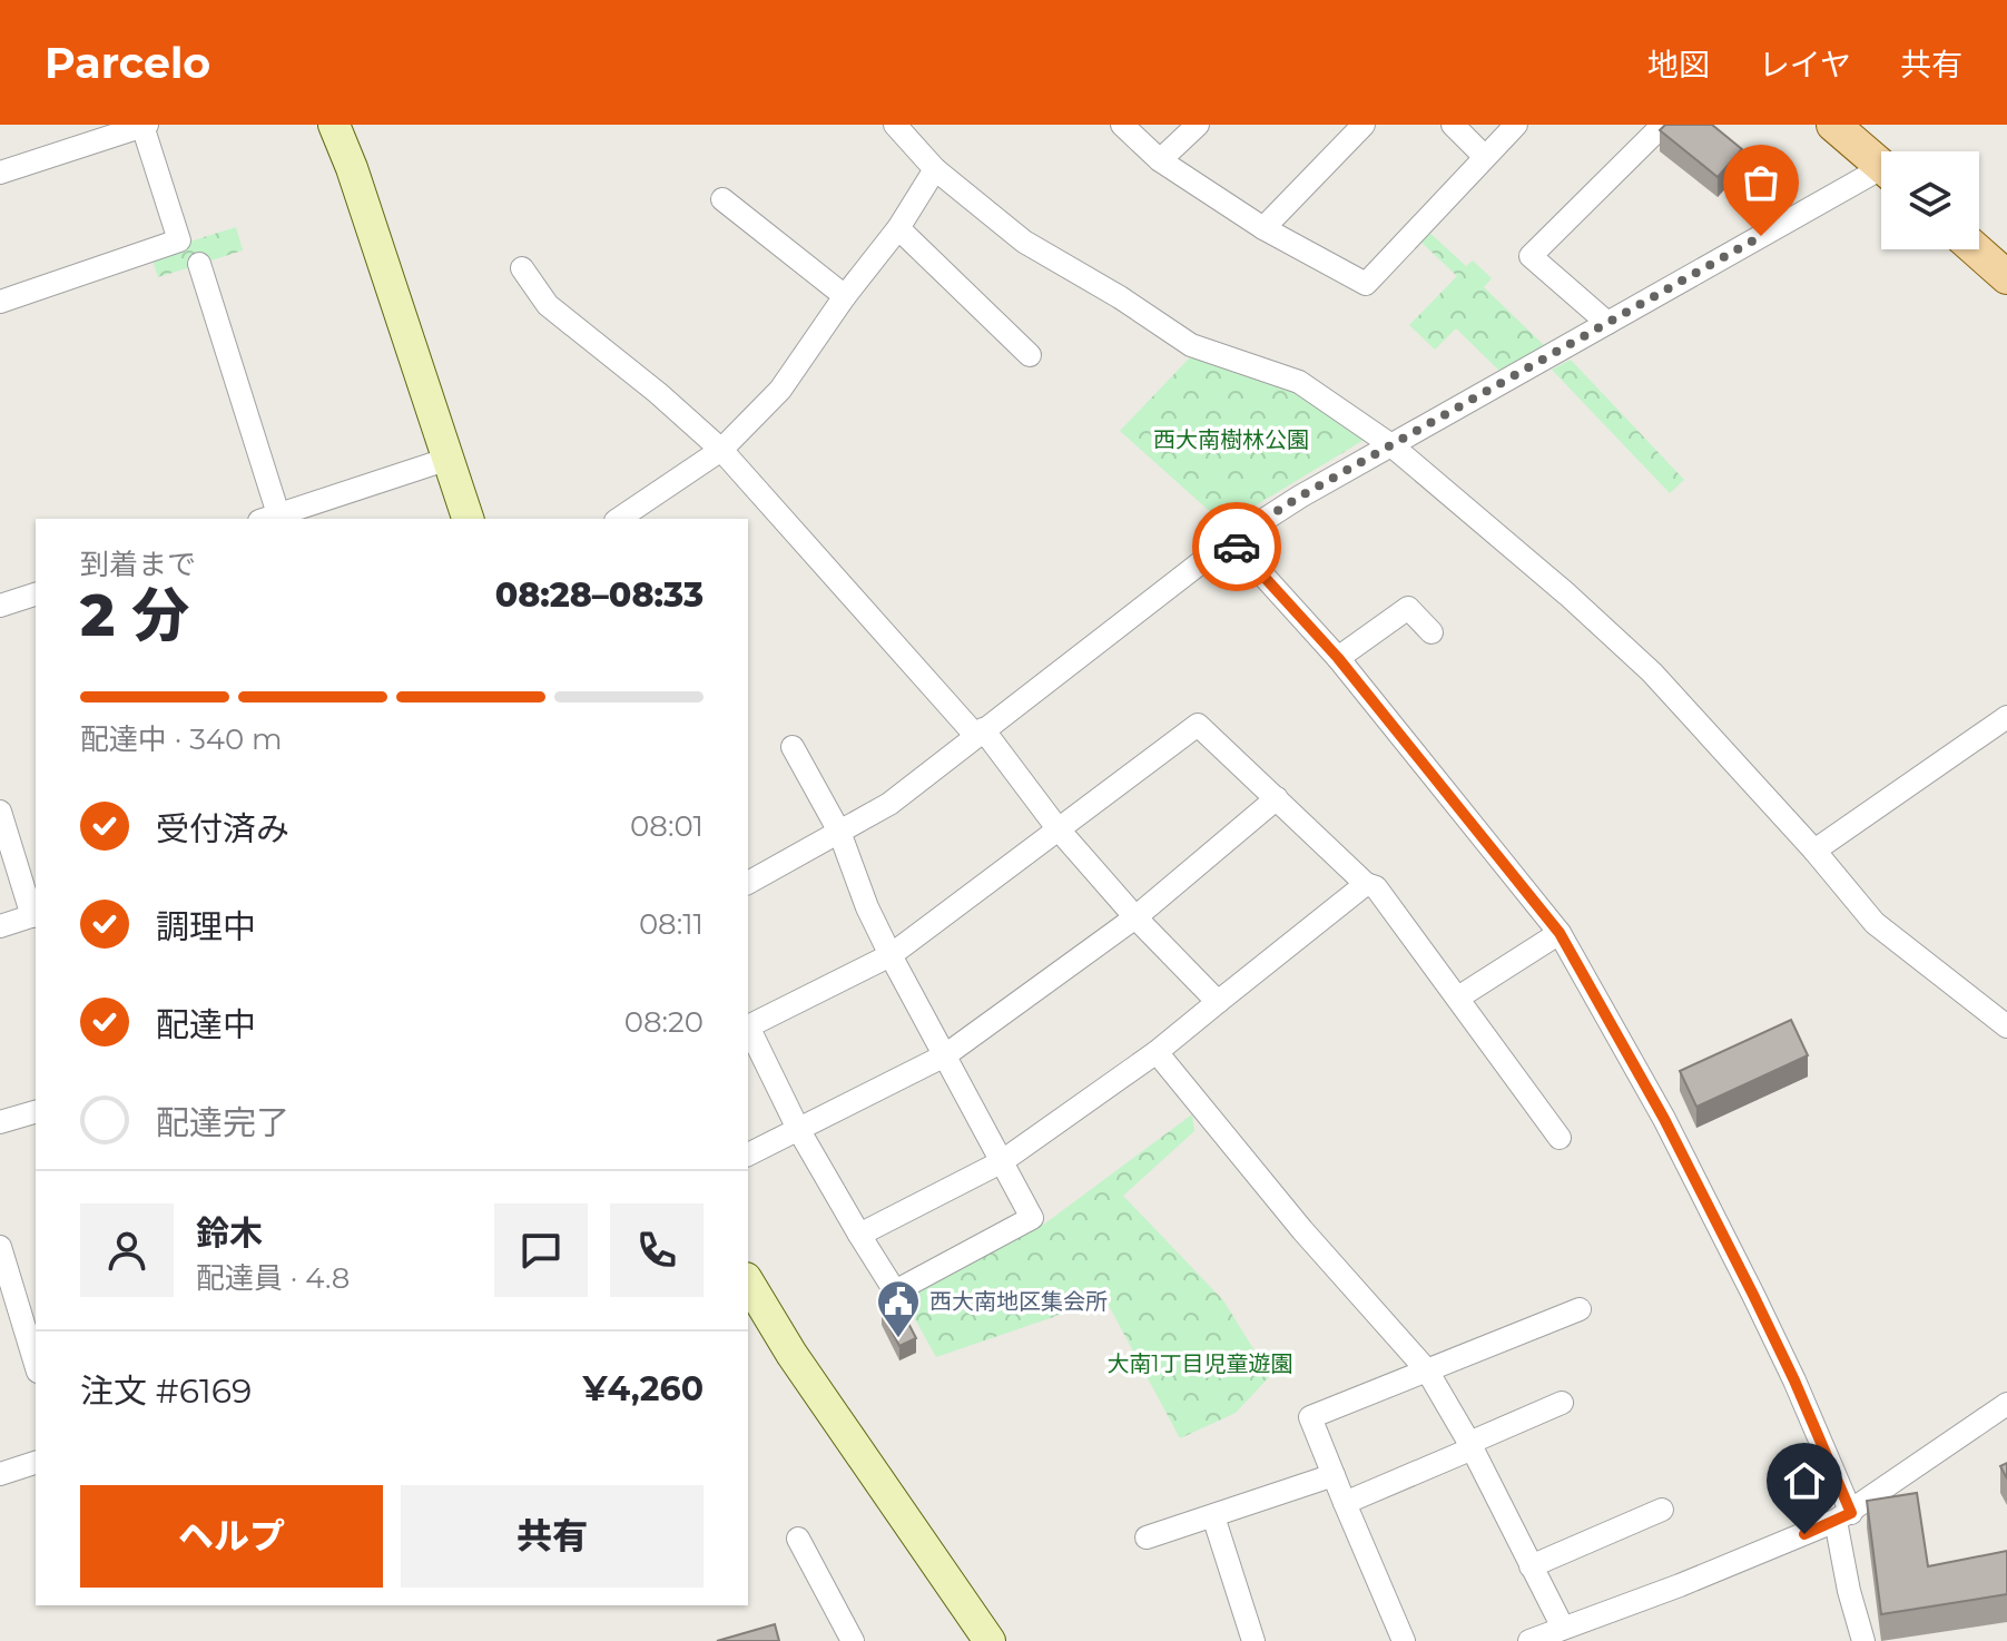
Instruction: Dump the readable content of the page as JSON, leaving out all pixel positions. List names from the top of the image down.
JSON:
{
  "parks": ["西大南樹林公園", "大南1丁目児童遊園"],
  "places": {
    "public building": ["西大南地区集会所"]
  },
  "page": {
    "header": "Parcelo",
    "nav": ["地図", "レイヤ", "共有"],
    "heading": ["2 分", "到着まで", "08:28–08:33"],
    "panel": [
      "鈴木",
      "配達員 · 4.8",
      "注文 #6169",
      "¥4,260"
    ],
    "bar": "配達中 · 340 m",
    "list": [
      ["受付済み", "08:01"],
      ["調理中", "08:11"],
      ["配達中", "08:20"],
      "配達完了"
    ],
    "buttons": ["ヘルプ", "共有"]
  }
}
